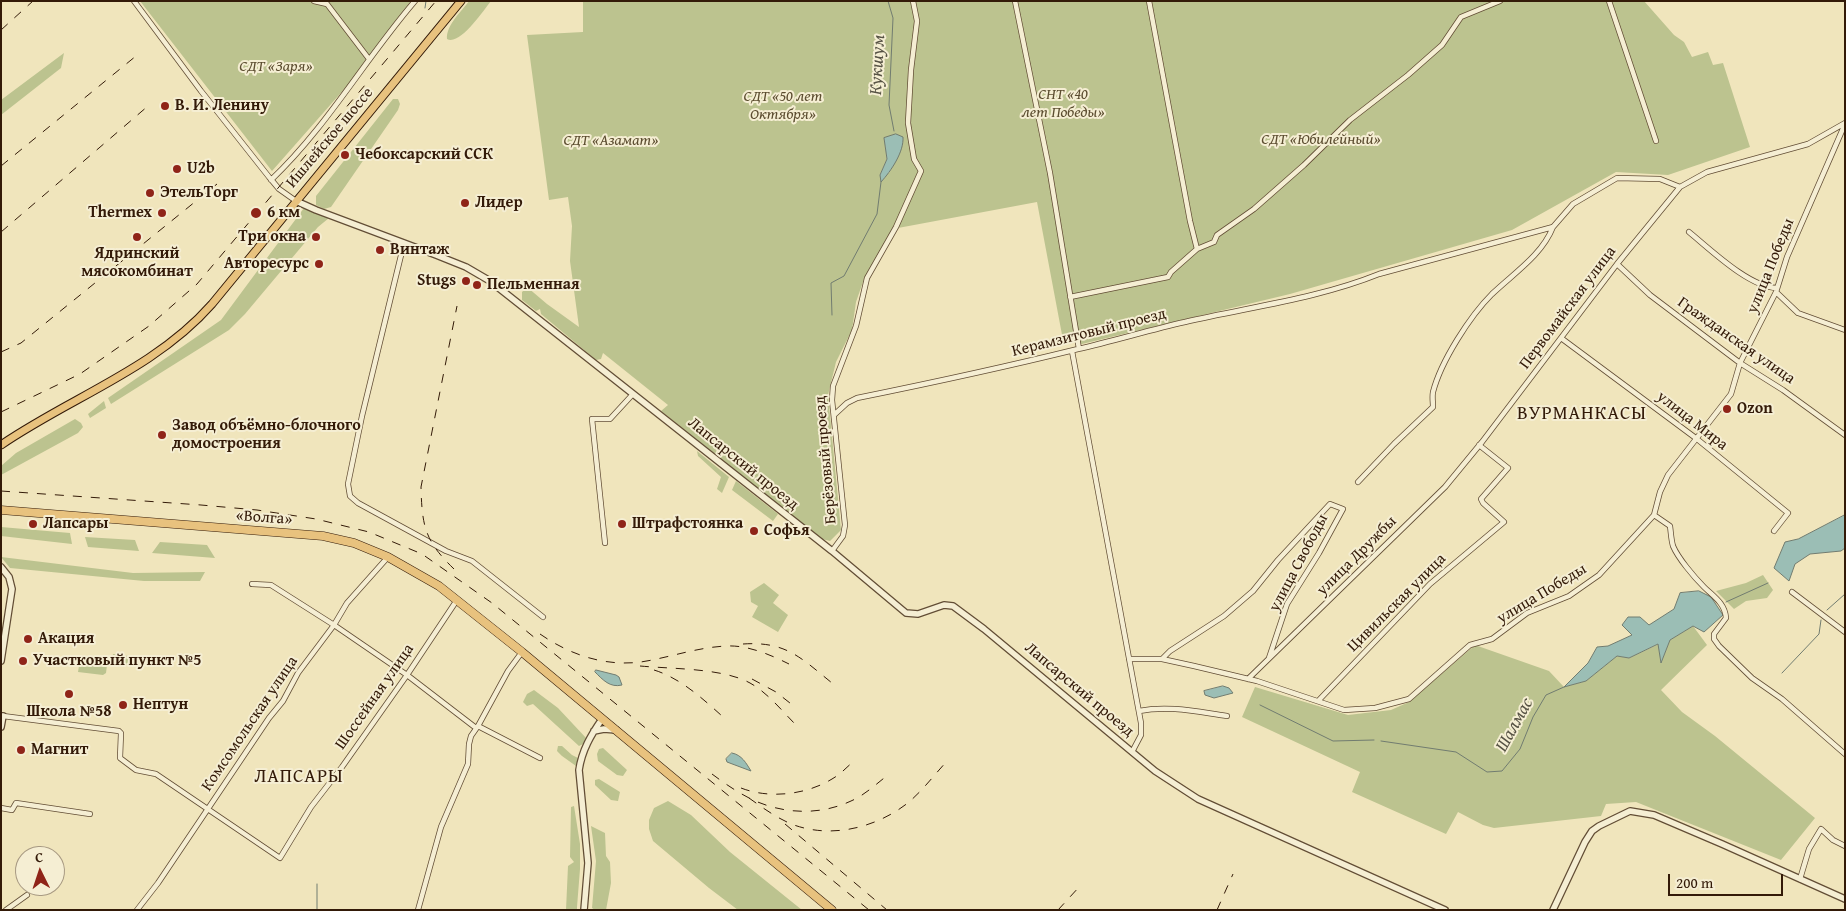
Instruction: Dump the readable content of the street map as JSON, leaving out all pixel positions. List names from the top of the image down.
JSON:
{
  "streets": {
    "highway": ["«Волга»"],
    "main road": ["Ишлейское шоссе"],
    "street": [
      "улица Победы",
      "Первомайская улица",
      "Керамзитовый проезд",
      "Гражданская улица",
      "улица Мира",
      "Берёзовый проезд",
      "Лапсарский проезд",
      "улица Дружбы",
      "улица Свободы",
      "Цивильская улица",
      "Шоссейная улица",
      "Комсомольская улица"
    ]
  },
  "crossings": [
    ["Ишлейское шоссе", "Лапсарский проезд"],
    ["улица Победы", "Гражданская улица"],
    ["улица Победы", "улица Мира"],
    ["улица Победы", "улица Дружбы"],
    ["улица Победы", "улица Свободы"],
    ["улица Победы", "Цивильская улица"],
    ["Первомайская улица", "Гражданская улица"],
    ["Первомайская улица", "улица Мира"],
    ["Первомайская улица", "улица Дружбы"],
    ["Первомайская улица", "Цивильская улица"],
    ["Керамзитовый проезд", "Берёзовый проезд"],
    ["Берёзовый проезд", "Лапсарский проезд"],
    ["«Волга»", "Шоссейная улица"],
    ["«Волга»", "Комсомольская улица"],
    ["улица Дружбы", "улица Свободы"],
    ["улица Дружбы", "Цивильская улица"],
    ["Шоссейная улица", "Комсомольская улица"]
  ],
  "districts": ["ВУРМАНКАСЫ", "ЛАПСАРЫ"],
  "water": ["Кукшум", "Шалмас"],
  "parks": [
    "СДТ «Заря»",
    "СНТ «40 лет Победы»",
    "СДТ «50 лет Октября»",
    "СДТ «Юбилейный»",
    "СДТ «Азамат»"
  ],
  "places": [
    "В. И. Ленину",
    "Чебоксарский ССК",
    "U2b",
    "ЭтельТорг",
    "Лидер",
    "Thermex",
    "6 км",
    "Ядринский мясокомбинат",
    "Три окна",
    "Винтаж",
    "Авторесурс",
    "Stugs",
    "Пельменная",
    "Ozon",
    "Завод объёмно-блочного домостроения",
    "Лапсары",
    "Штрафстоянка",
    "Софья",
    "Акация",
    "Участковый пункт №5",
    "Школа №58",
    "Нептун",
    "Магнит"
  ],
  "scale_bar": "200 m",
  "north": "top"
}
